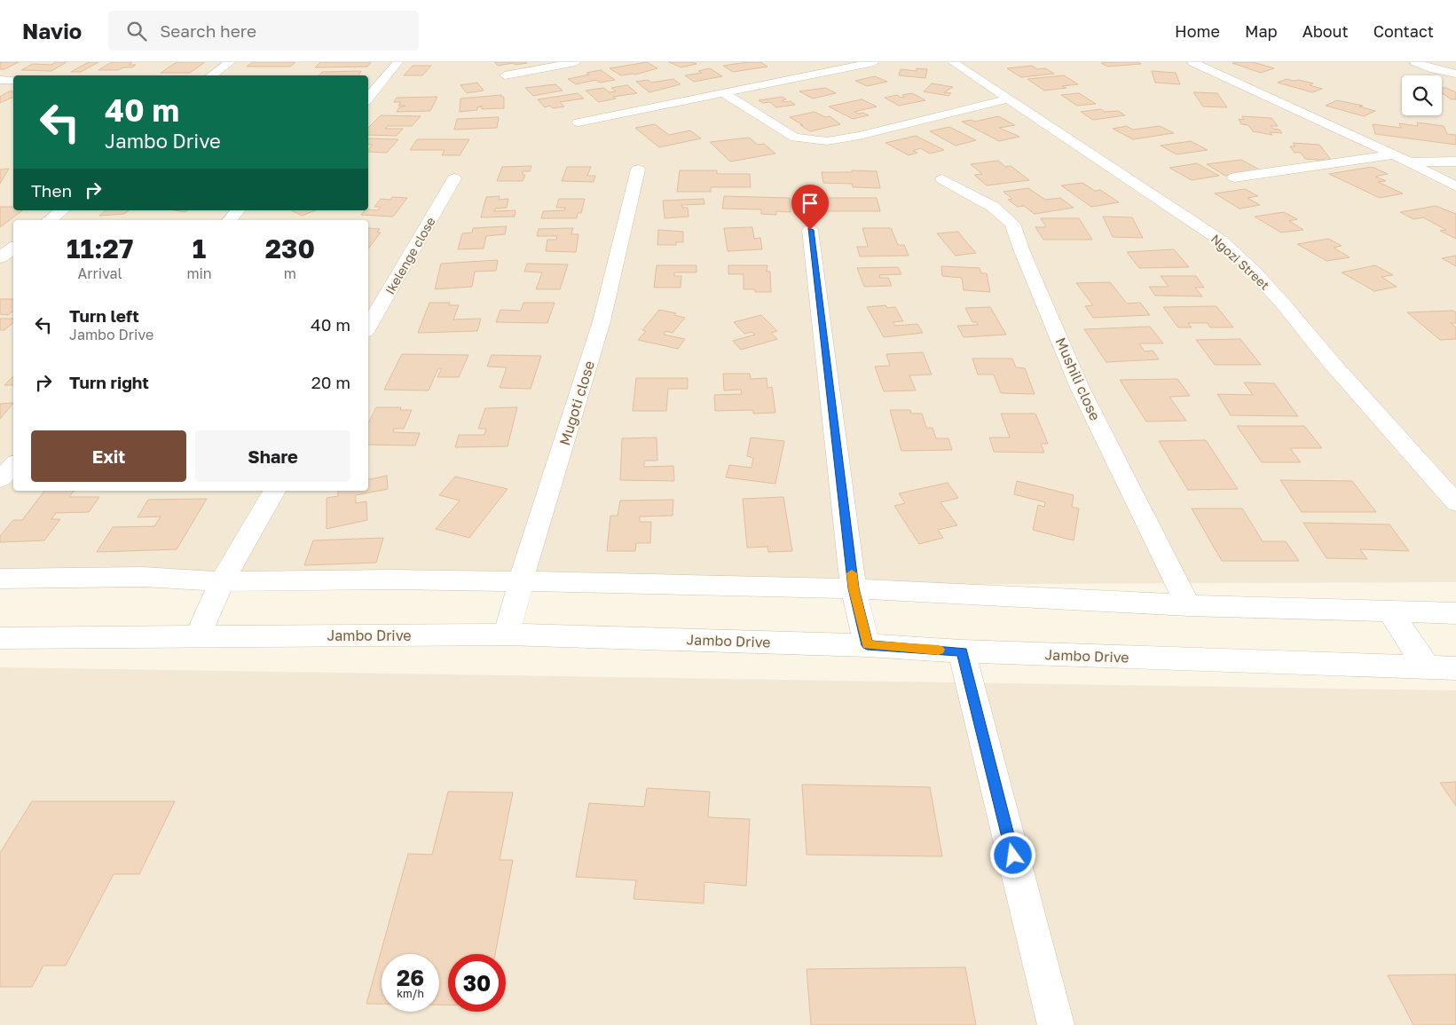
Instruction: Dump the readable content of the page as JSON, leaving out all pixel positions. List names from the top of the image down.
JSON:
{
  "streets": {
    "street": [
      "Ikelenge close",
      "Ngozi Street",
      "Mushili close",
      "Mugoti close",
      "Jambo Drive"
    ]
  },
  "crossings": [
    ["Mugoti close", "Jambo Drive"]
  ],
  "page": {
    "header": "Navio",
    "search": "Search here",
    "nav": [
      "Home",
      "Map",
      "About",
      "Contact"
    ],
    "turn": ["40 m", "Jambo Drive"],
    "then": "Then",
    "eta": [
      "11:27",
      "Arrival",
      "1",
      "min",
      "230",
      "m"
    ],
    "list": [
      {
        "name": "Turn left",
        "note": "Jambo Drive",
        "value": "40 m"
      },
      {
        "name": "Turn right",
        "value": "20 m"
      }
    ],
    "buttons": ["Exit", "Share"],
    "speed": "26 km/h",
    "limit": "30"
  }
}
